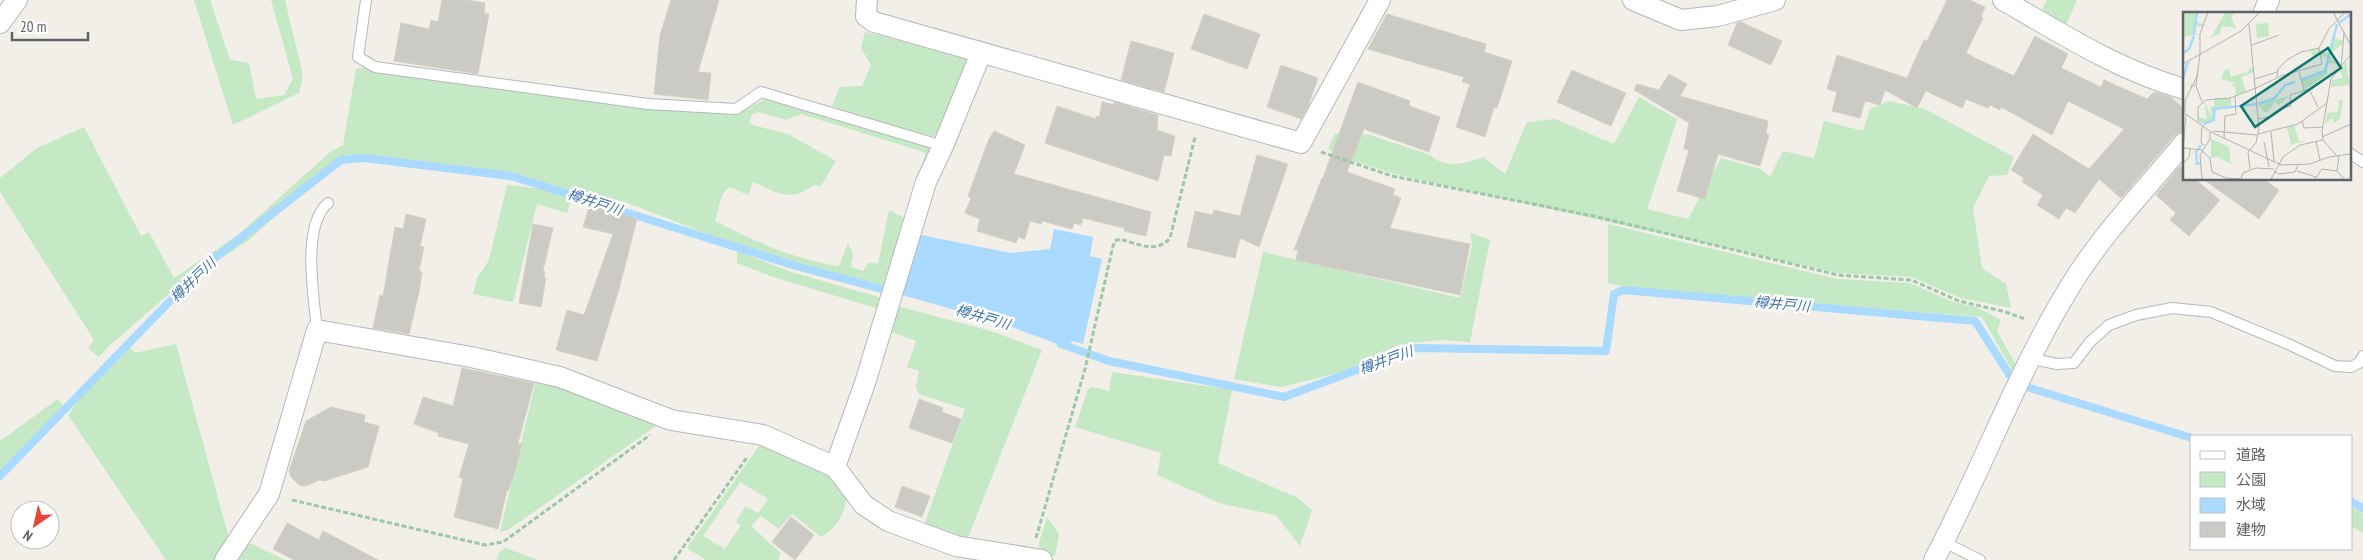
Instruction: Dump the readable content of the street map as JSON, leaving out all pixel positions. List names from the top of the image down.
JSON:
{
  "water": ["樽井戸川"],
  "legend": [
    "道路",
    "公園",
    "水域",
    "建物"
  ],
  "scale_bar": "20 m",
  "north": "bottom left"
}
